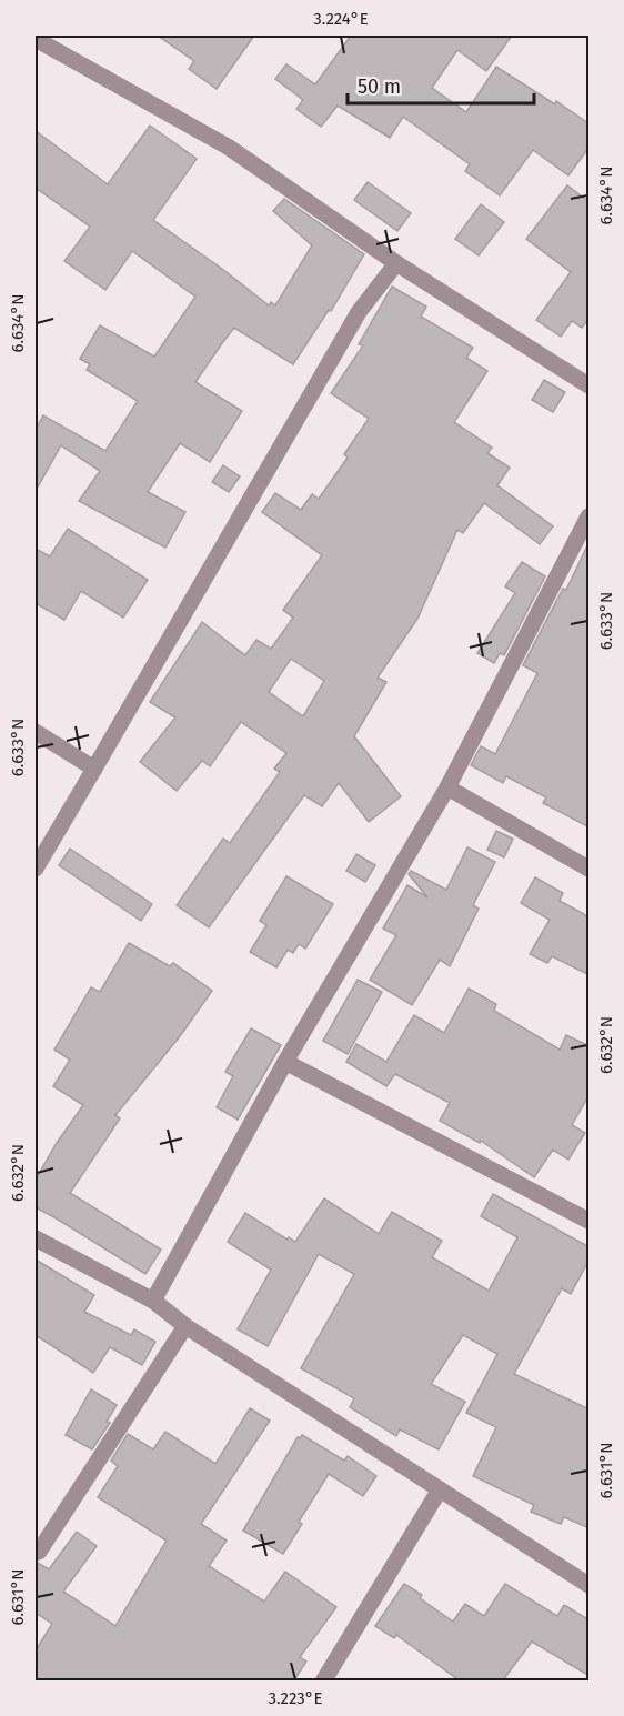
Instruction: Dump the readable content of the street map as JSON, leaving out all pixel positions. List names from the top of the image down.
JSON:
{
  "scale_bar": "50 m",
  "coordinates": [
    "3.224°E",
    "6.634°N",
    "6.633°N",
    "6.632°N",
    "6.631°N",
    "3.223°E"
  ]
}
